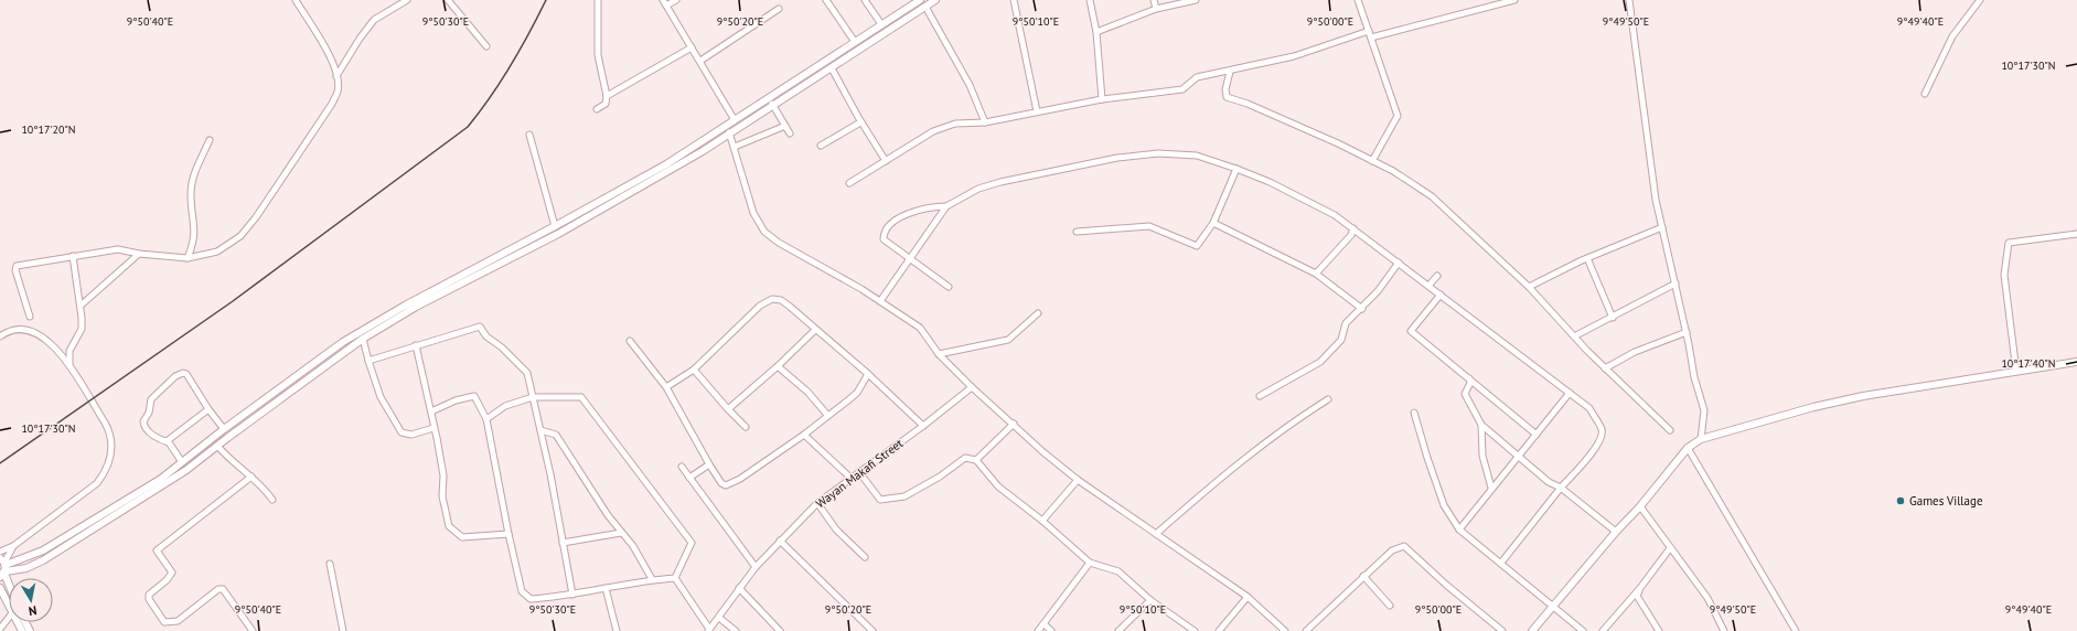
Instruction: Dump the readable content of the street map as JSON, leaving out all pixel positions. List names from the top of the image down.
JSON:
{
  "streets": {
    "street": ["Wayan Makafi Street"]
  },
  "places": ["Games Village"],
  "north": "bottom",
  "coordinates": [
    "9°50'40\"E",
    "9°50'30\"E",
    "9°50'20\"E",
    "9°50'10\"E",
    "9°50'00\"E",
    "9°49'50\"E",
    "9°49'40\"E",
    "10°17'30\"N",
    "10°17'20\"N",
    "10°17'40\"N"
  ]
}
